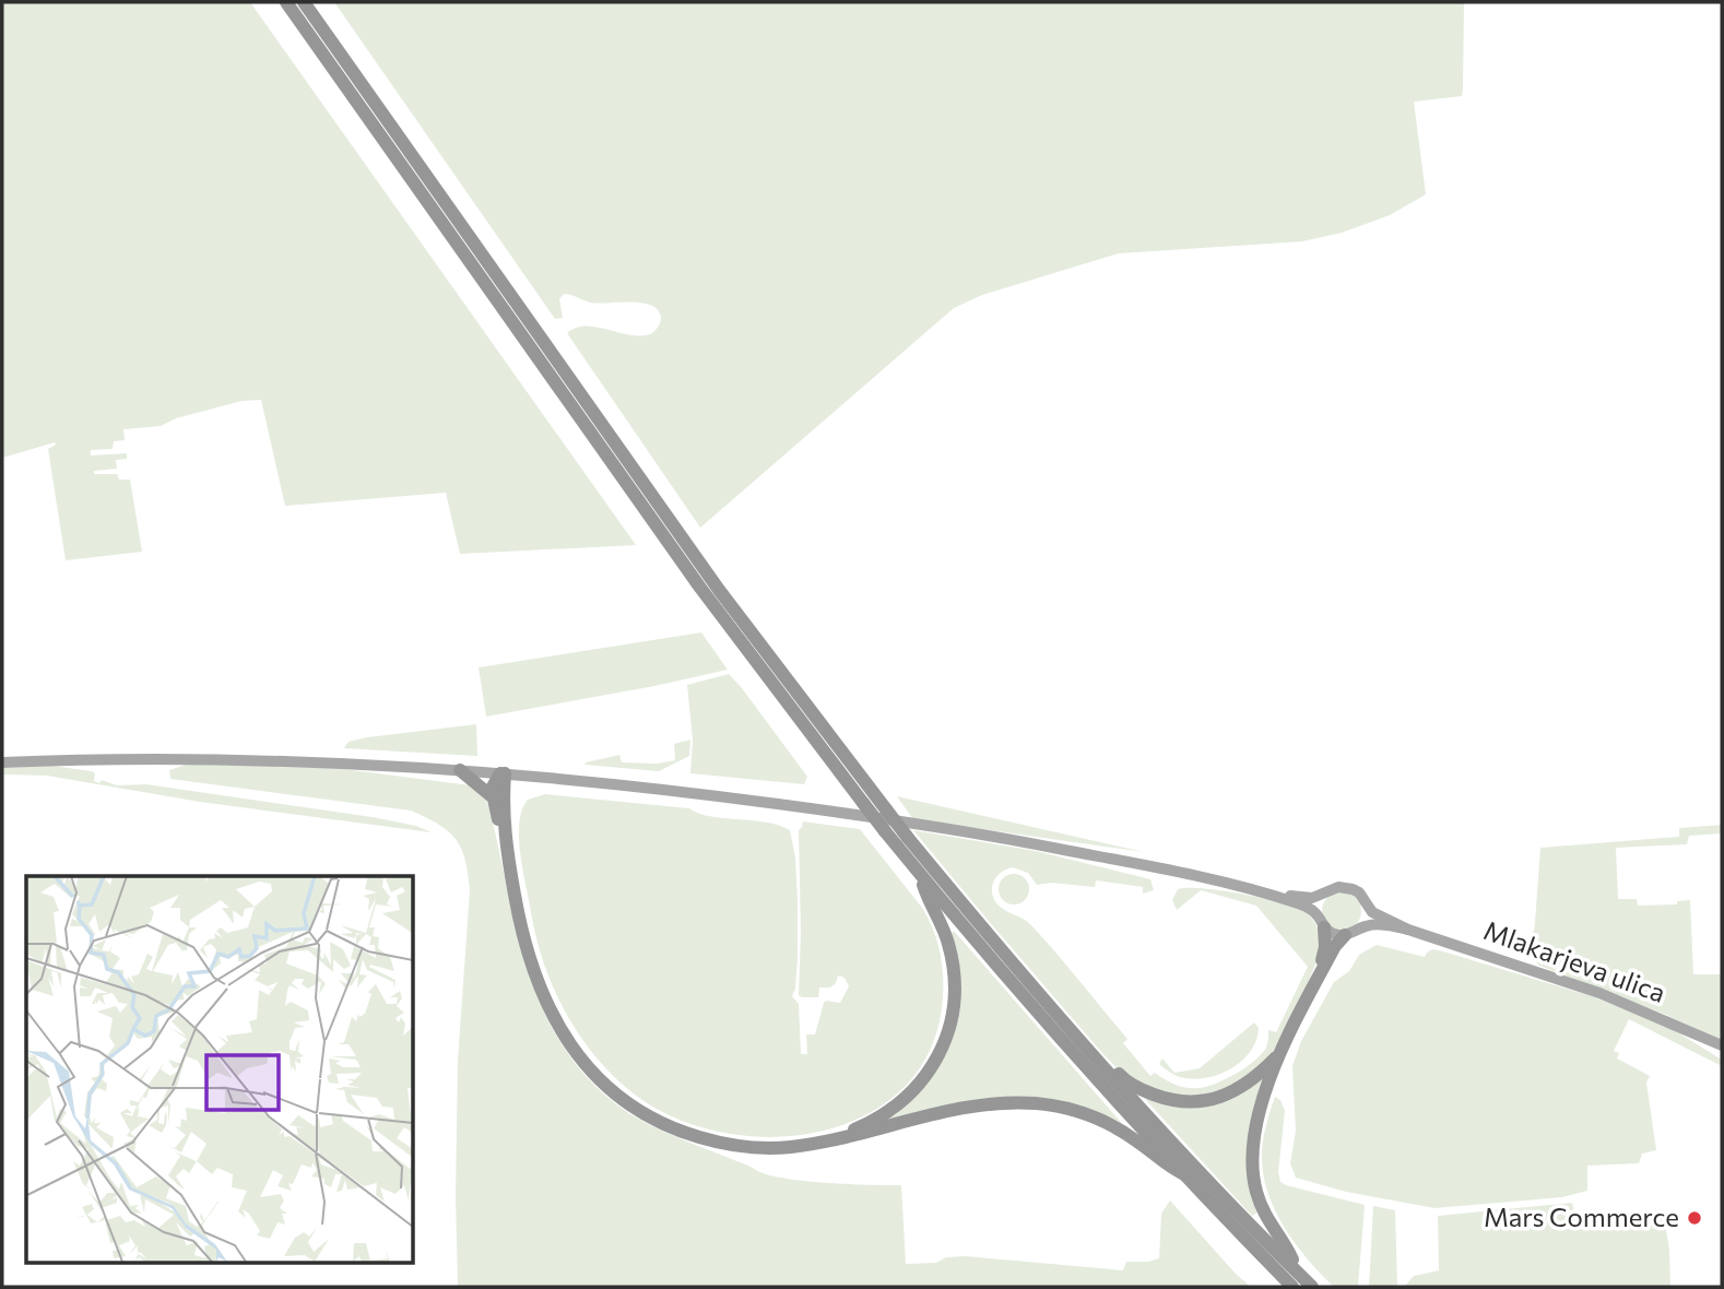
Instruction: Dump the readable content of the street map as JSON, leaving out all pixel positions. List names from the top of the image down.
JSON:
{
  "streets": {
    "main road": ["Mlakarjeva ulica"]
  },
  "places": ["Mars Commerce"]
}
